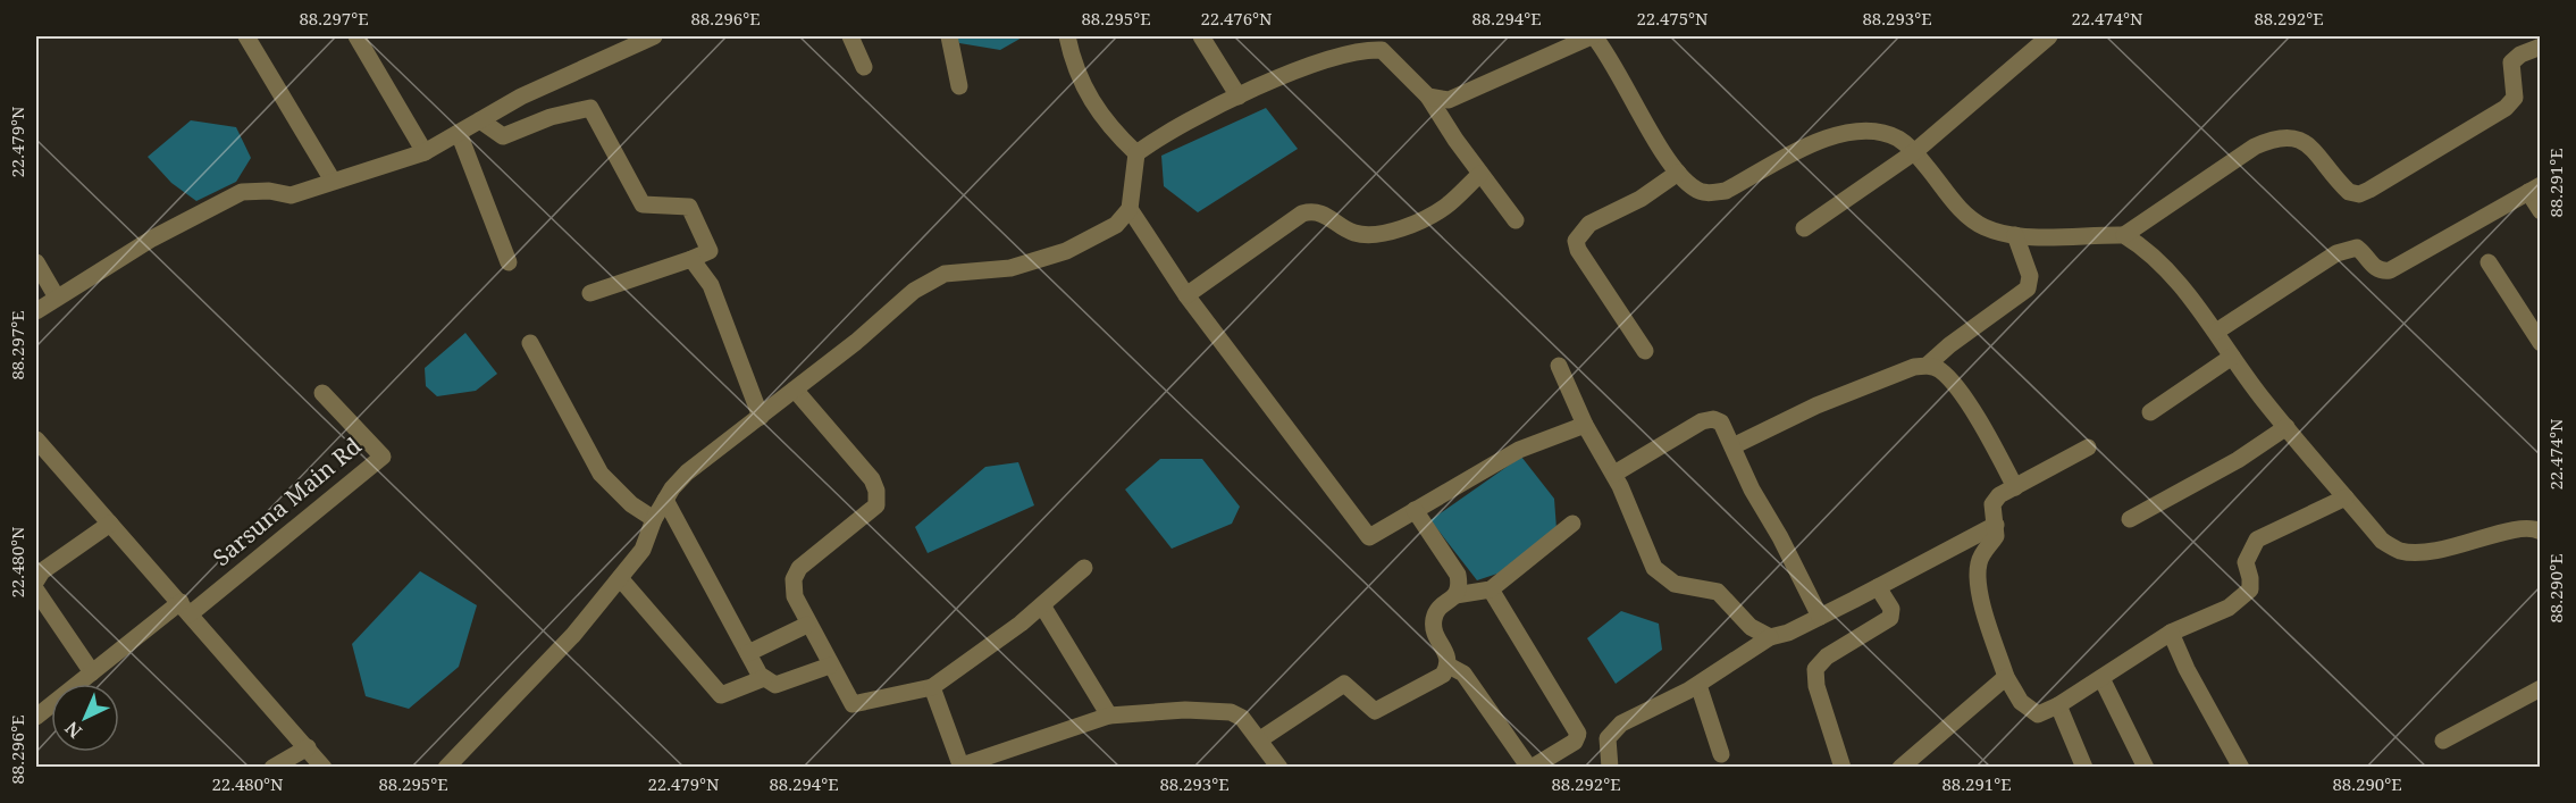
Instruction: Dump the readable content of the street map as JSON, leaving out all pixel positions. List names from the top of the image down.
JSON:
{
  "streets": {
    "street": ["Sarsuna Main Rd"]
  },
  "north": "bottom left",
  "coordinates": [
    "88.297°E",
    "88.296°E",
    "88.295°E",
    "22.476°N",
    "88.294°E",
    "22.475°N",
    "88.293°E",
    "22.474°N",
    "88.292°E",
    "22.479°N",
    "88.291°E",
    "22.480°N",
    "88.290°E"
  ]
}
